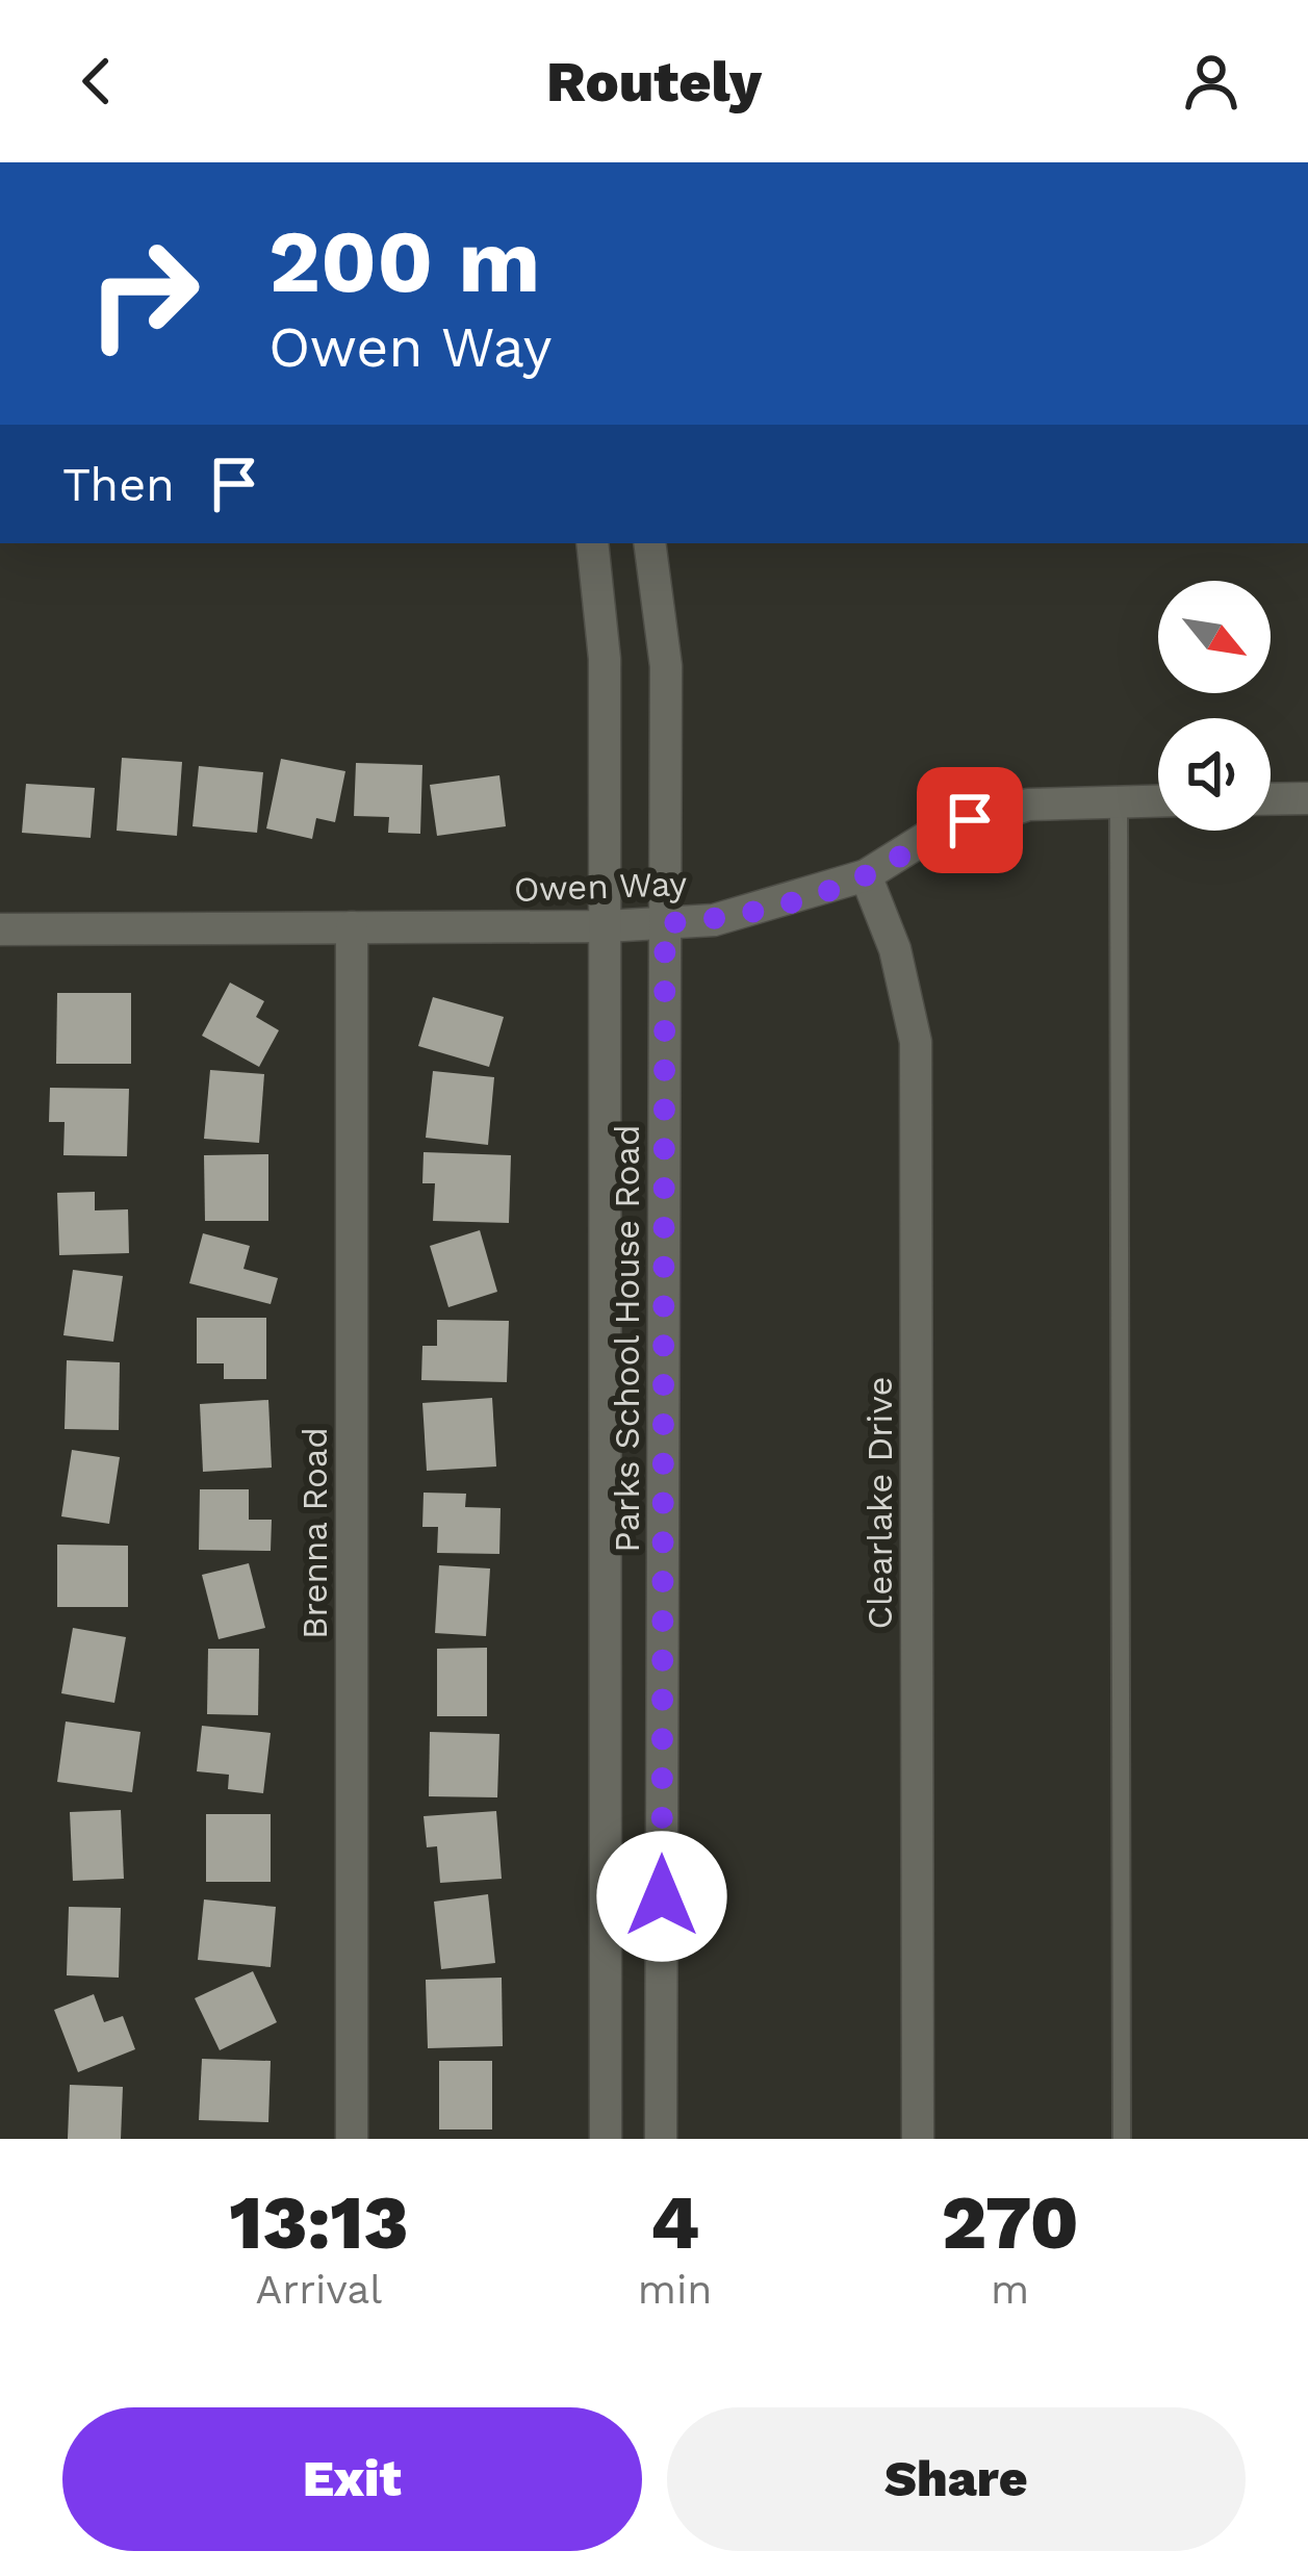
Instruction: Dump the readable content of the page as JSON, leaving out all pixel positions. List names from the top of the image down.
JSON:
{
  "streets": {
    "street": [
      "Owen Way",
      "Parks School House Road",
      "Clearlake Drive",
      "Brenna Road"
    ]
  },
  "crossings": [
    ["Owen Way", "Parks School House Road"],
    ["Owen Way", "Clearlake Drive"],
    ["Owen Way", "Brenna Road"]
  ],
  "north": "bottom right",
  "page": {
    "header": "Routely",
    "turn": ["200 m", "Owen Way"],
    "then": "Then",
    "eta": [
      "13:13",
      "Arrival",
      "4",
      "min",
      "270",
      "m"
    ],
    "buttons": ["Exit", "Share"]
  }
}
